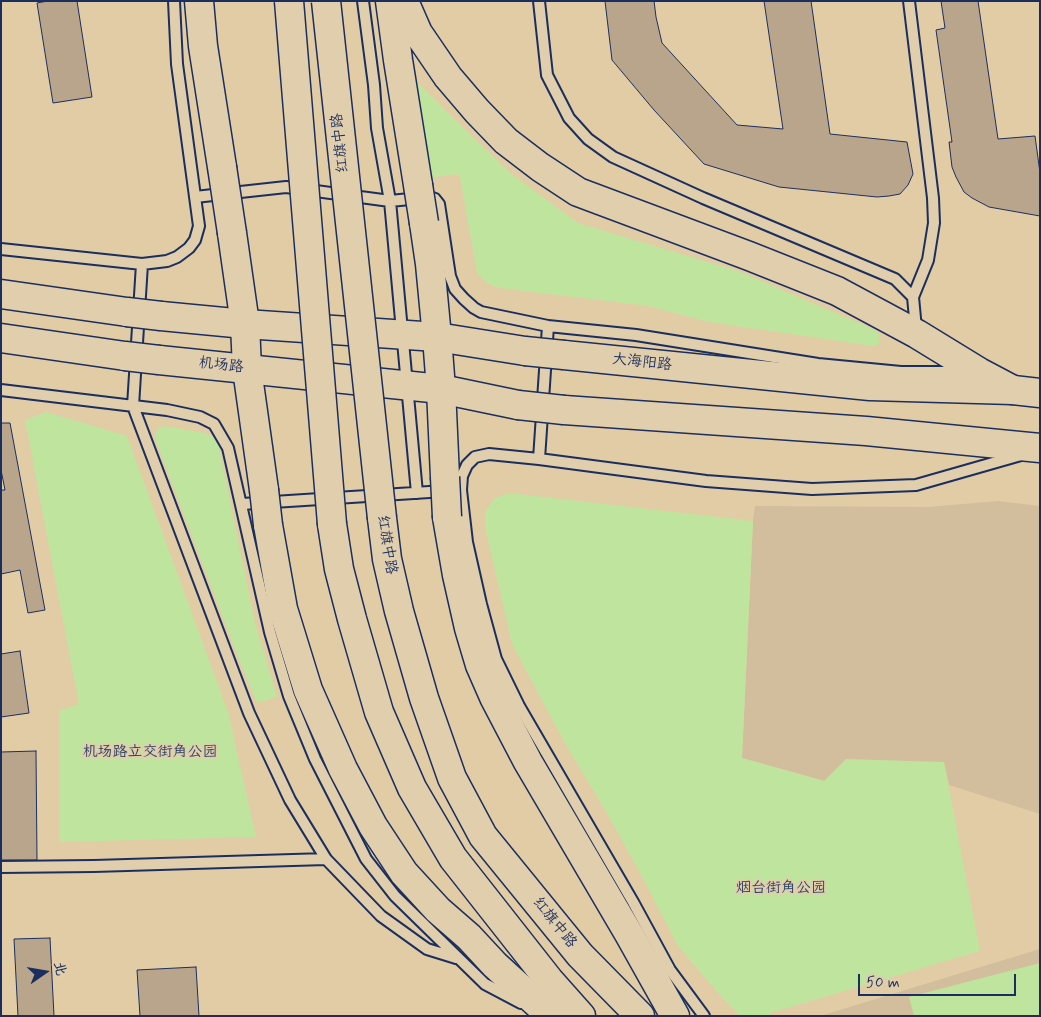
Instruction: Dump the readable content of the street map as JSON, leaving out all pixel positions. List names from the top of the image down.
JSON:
{
  "streets": {
    "main road": ["红旗中路", "大海阳路", "机场路"]
  },
  "parks": ["机场路立交街角公园", "烟台街角公园"],
  "scale_bar": "50 m",
  "north": "right"
}
